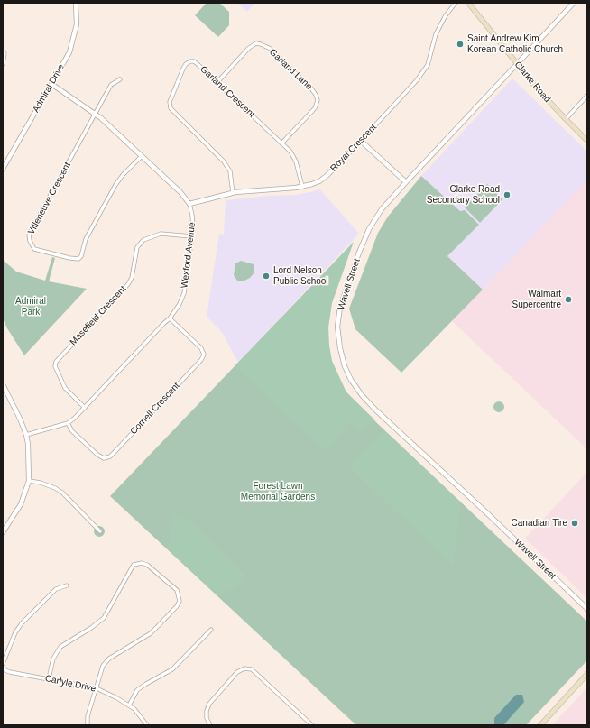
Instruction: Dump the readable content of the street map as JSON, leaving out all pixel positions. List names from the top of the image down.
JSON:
{
  "streets": {
    "main road": ["Clarke Road"],
    "street": [
      "Garland Lane",
      "Admiral Drive",
      "Garland Crescent",
      "Royal Crescent",
      "Villeneuve Crescent",
      "Wexford Avenue",
      "Wavell Street",
      "Masefield Crescent",
      "Cornell Crescent",
      "Carlyle Drive"
    ]
  },
  "crossings": [
    ["Garland Lane", "Garland Crescent"],
    ["Clarke Road", "Wavell Street"],
    ["Admiral Drive", "Wexford Avenue"],
    ["Garland Crescent", "Royal Crescent"],
    ["Royal Crescent", "Wexford Avenue"],
    ["Villeneuve Crescent", "Wexford Avenue"],
    ["Wexford Avenue", "Masefield Crescent"],
    ["Wexford Avenue", "Cornell Crescent"]
  ],
  "parks": ["Admiral Park", "Forest Lawn Memorial Gardens"],
  "places": [
    "Saint Andrew Kim Korean Catholic Church",
    "Clarke Road Secondary School",
    "Lord Nelson Public School",
    "Walmart Supercentre",
    "Canadian Tire"
  ]
}
